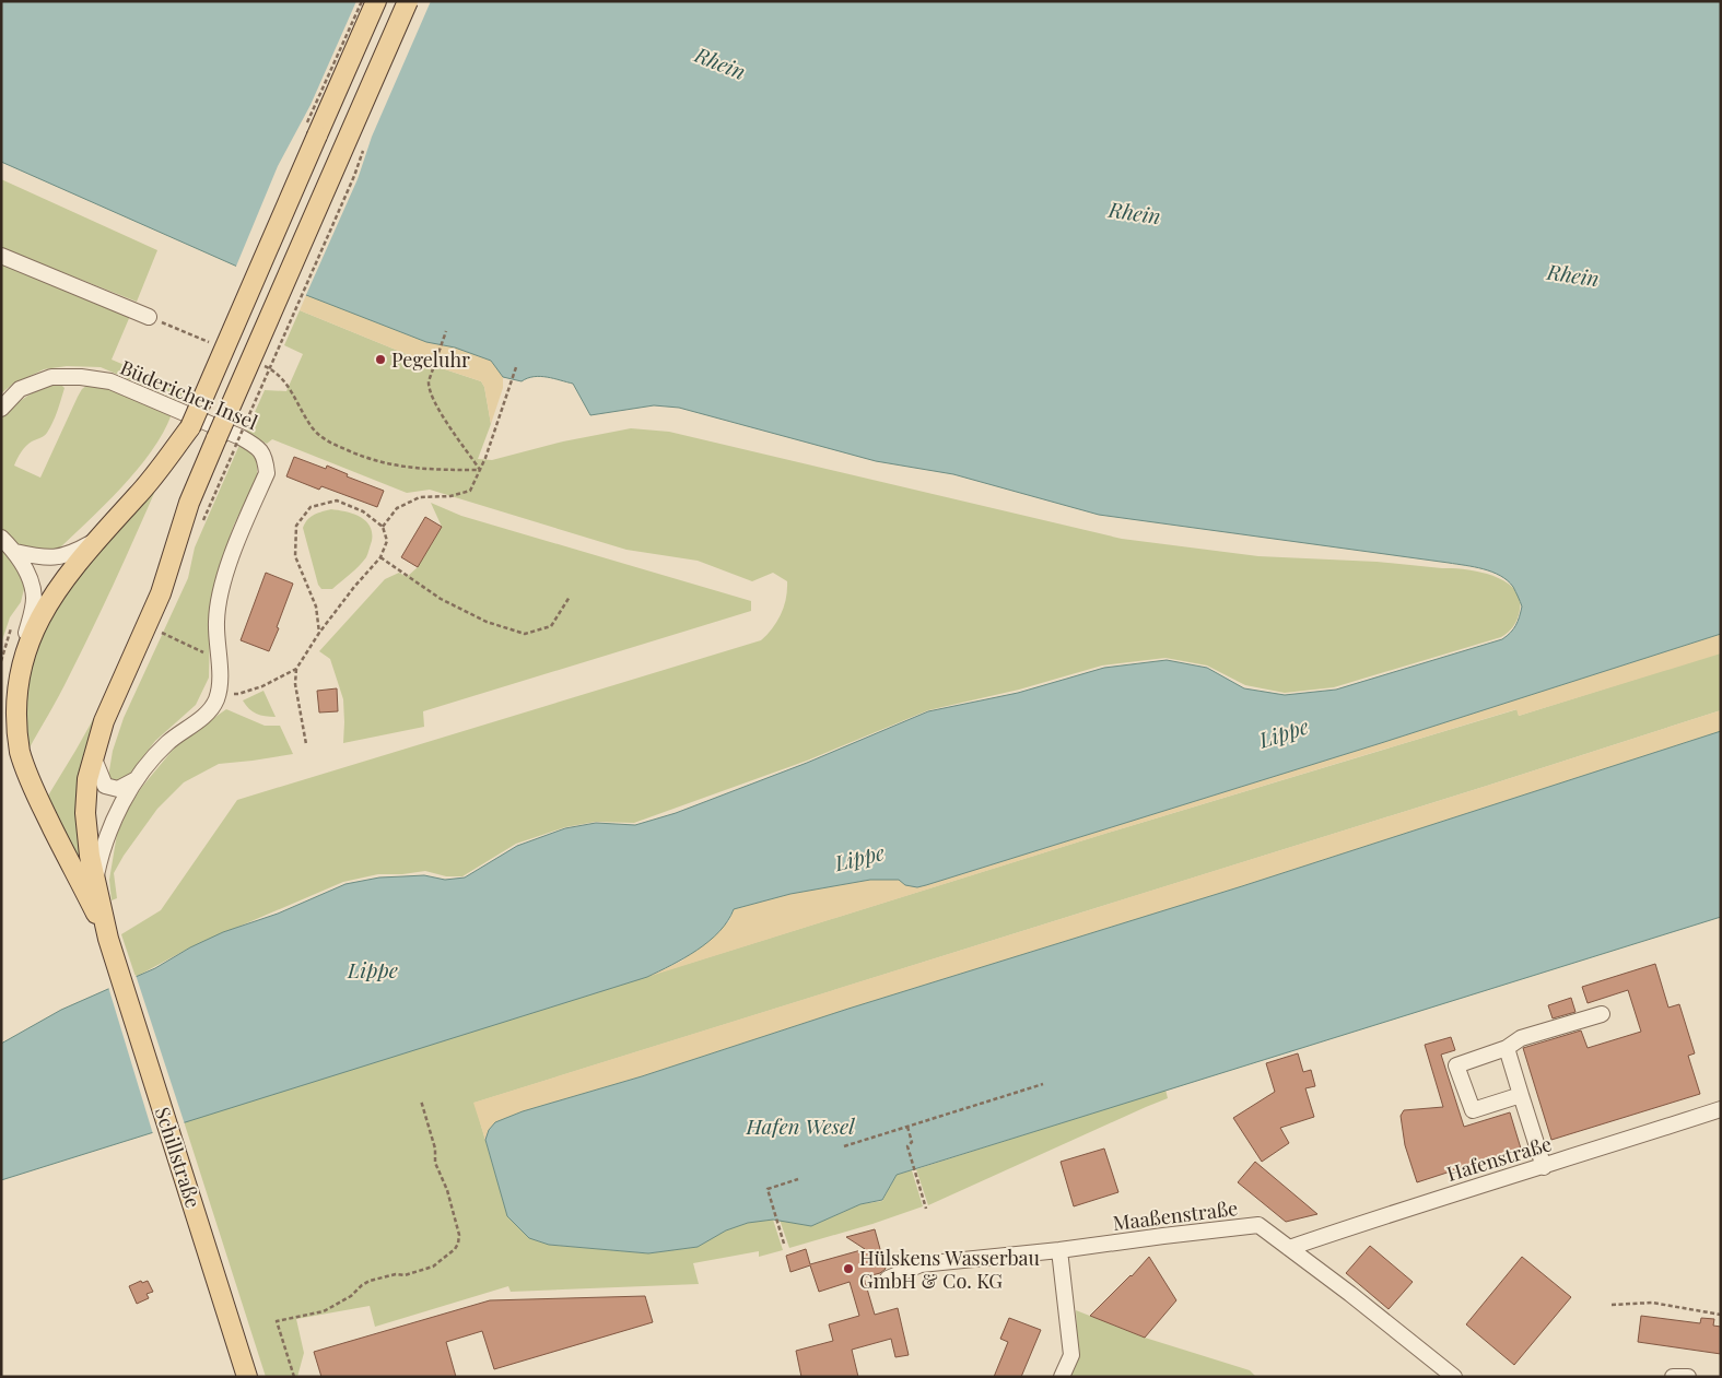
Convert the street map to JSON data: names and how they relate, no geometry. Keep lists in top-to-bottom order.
{
  "streets": {
    "main road": ["Schillstraße"],
    "street": ["Büdericher Insel", "Hafenstraße", "Maaßenstraße"]
  },
  "crossings": [
    ["Hafenstraße", "Maaßenstraße"]
  ],
  "water": ["Rhein", "Lippe", "Hafen Wesel"],
  "places": ["Pegeluhr", "Hülskens Wasserbau GmbH & Co. KG"]
}
